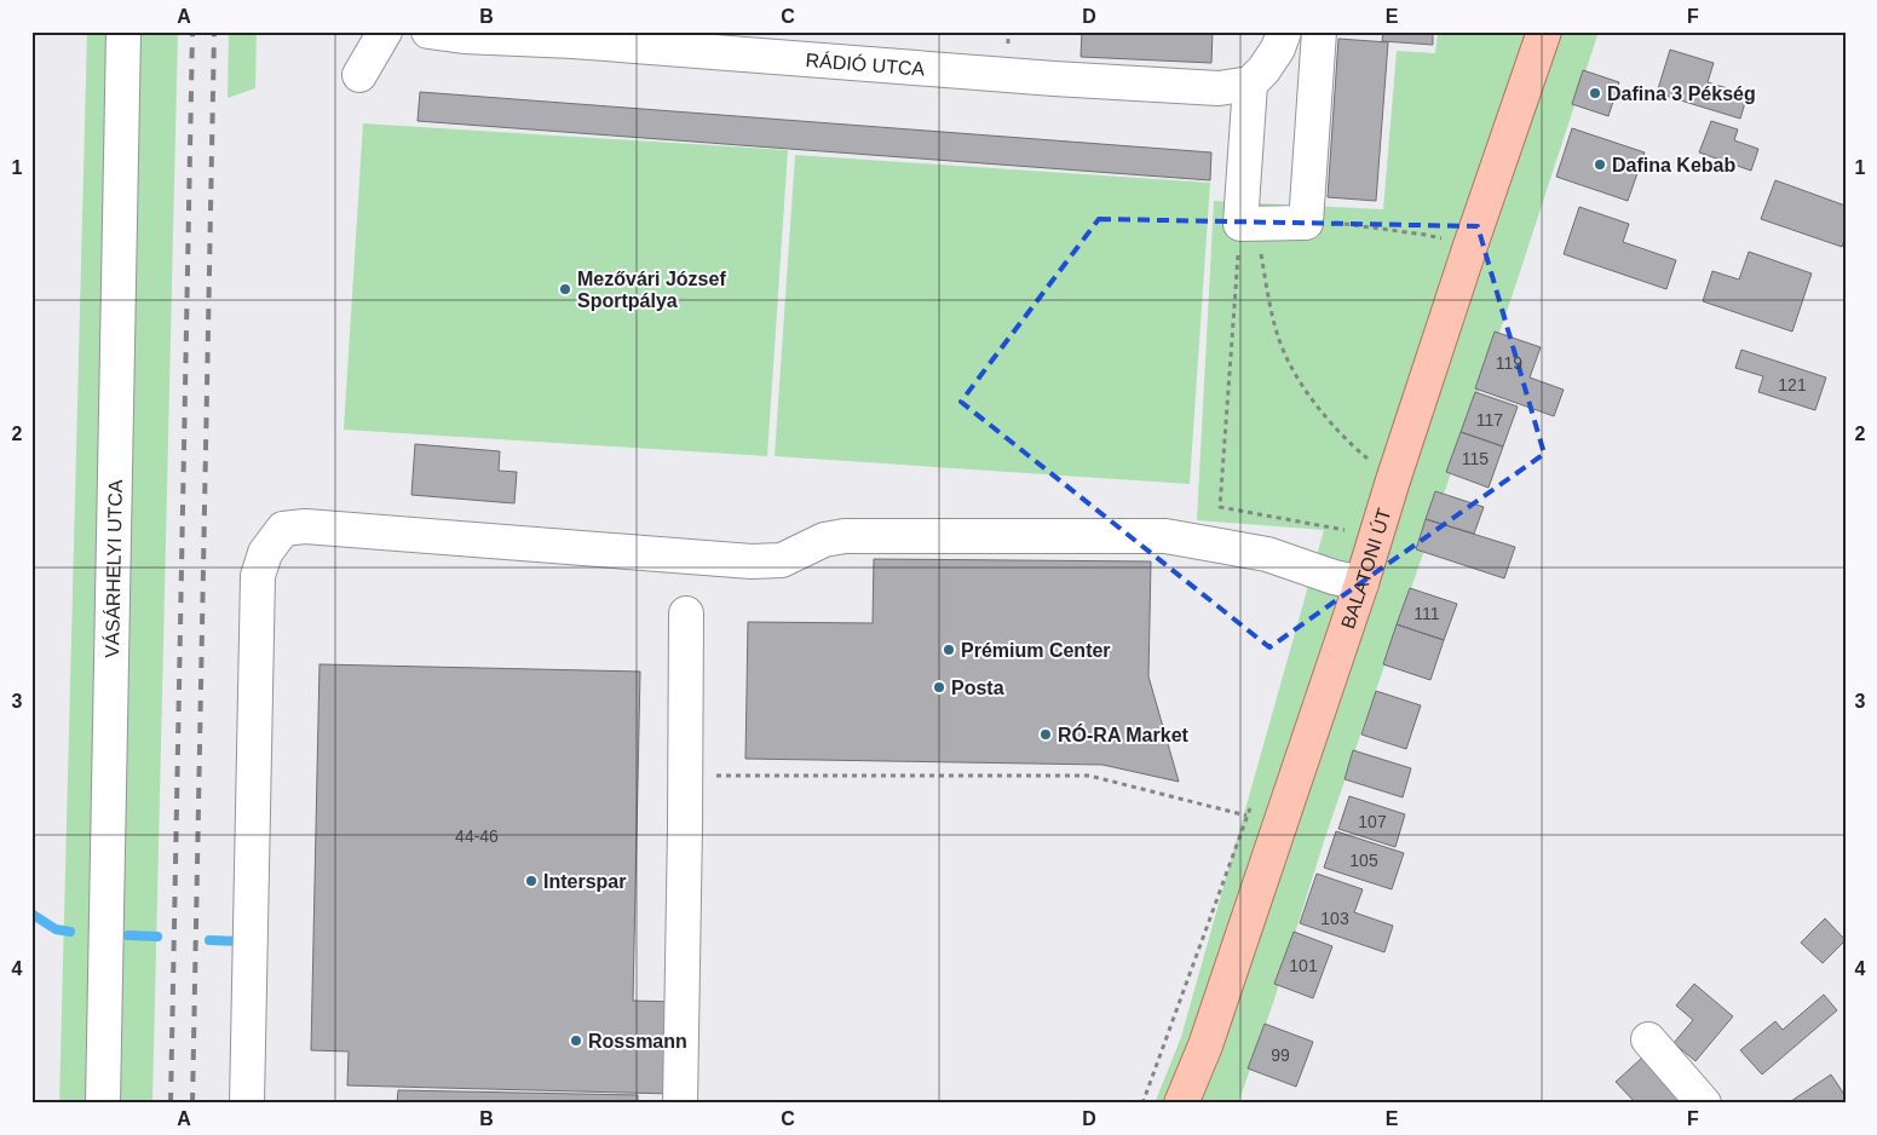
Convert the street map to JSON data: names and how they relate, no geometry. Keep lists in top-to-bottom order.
{
  "streets": {
    "main road": ["BALATONI ÚT"],
    "street": ["RÁDIÓ UTCA", "VÁSÁRHELYI UTCA"]
  },
  "places": [
    "Dafina 3 Pékség",
    "Dafina Kebab",
    "Mezővári József Sportpálya",
    "Prémium Center",
    "Posta",
    "RÓ-RA Market",
    "Interspar",
    "Rossmann"
  ],
  "house_numbers": [
    "119",
    "121",
    "117",
    "115",
    "111",
    "107",
    "44-46",
    "105",
    "103",
    "101",
    "99"
  ],
  "grid": {
    "columns": [
      "A",
      "B",
      "C",
      "D",
      "E",
      "F"
    ],
    "rows": [
      "1",
      "2",
      "3",
      "4"
    ]
  }
}
